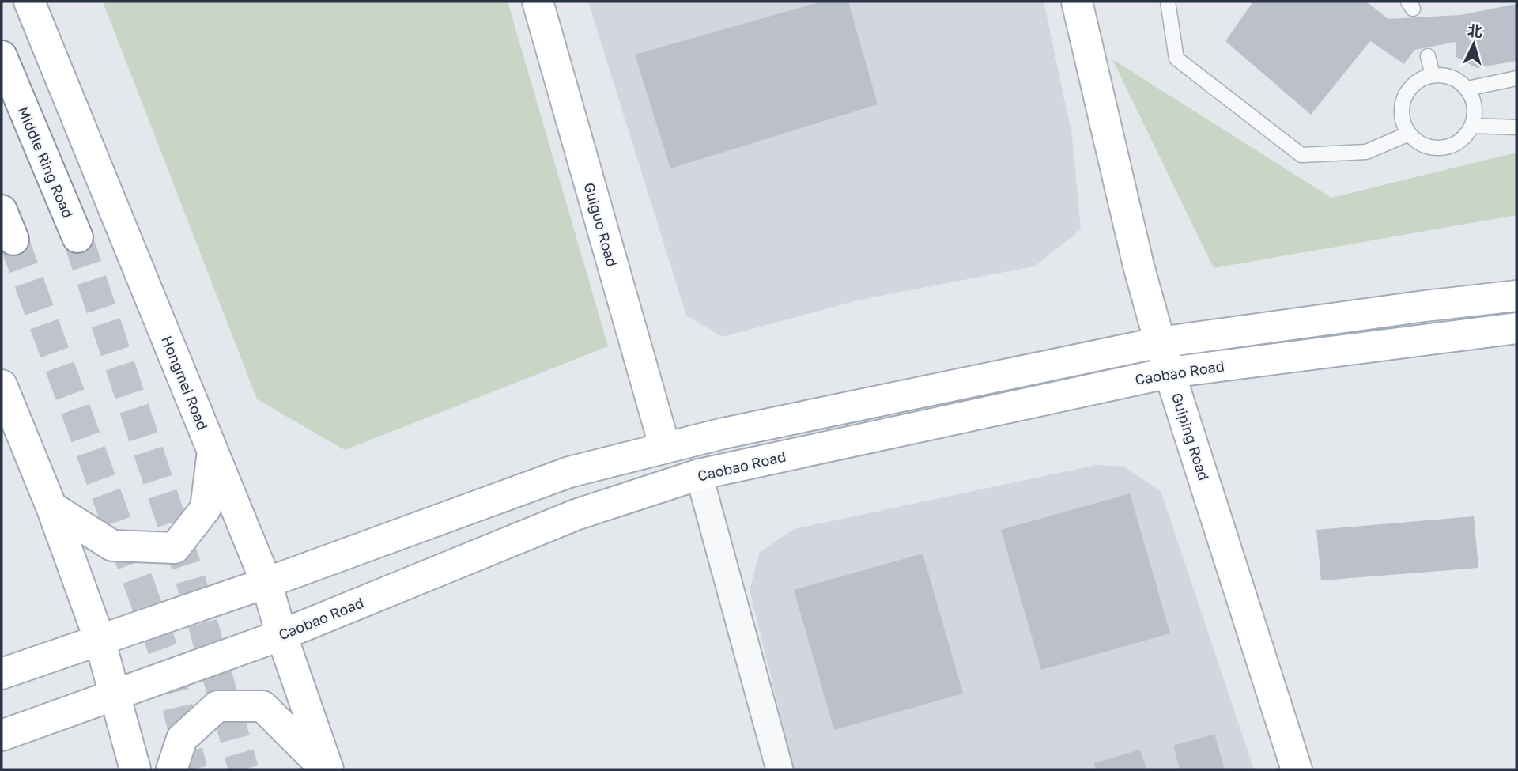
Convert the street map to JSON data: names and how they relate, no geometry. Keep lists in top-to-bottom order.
{
  "streets": {
    "main road": [
      "Middle Ring Road",
      "Guiguo Road",
      "Caobao Road",
      "Hongmei Road",
      "Guiping Road"
    ]
  },
  "crossings": [
    ["Caobao Road", "Hongmei Road"],
    ["Caobao Road", "Guiping Road"]
  ],
  "north": "top"
}
